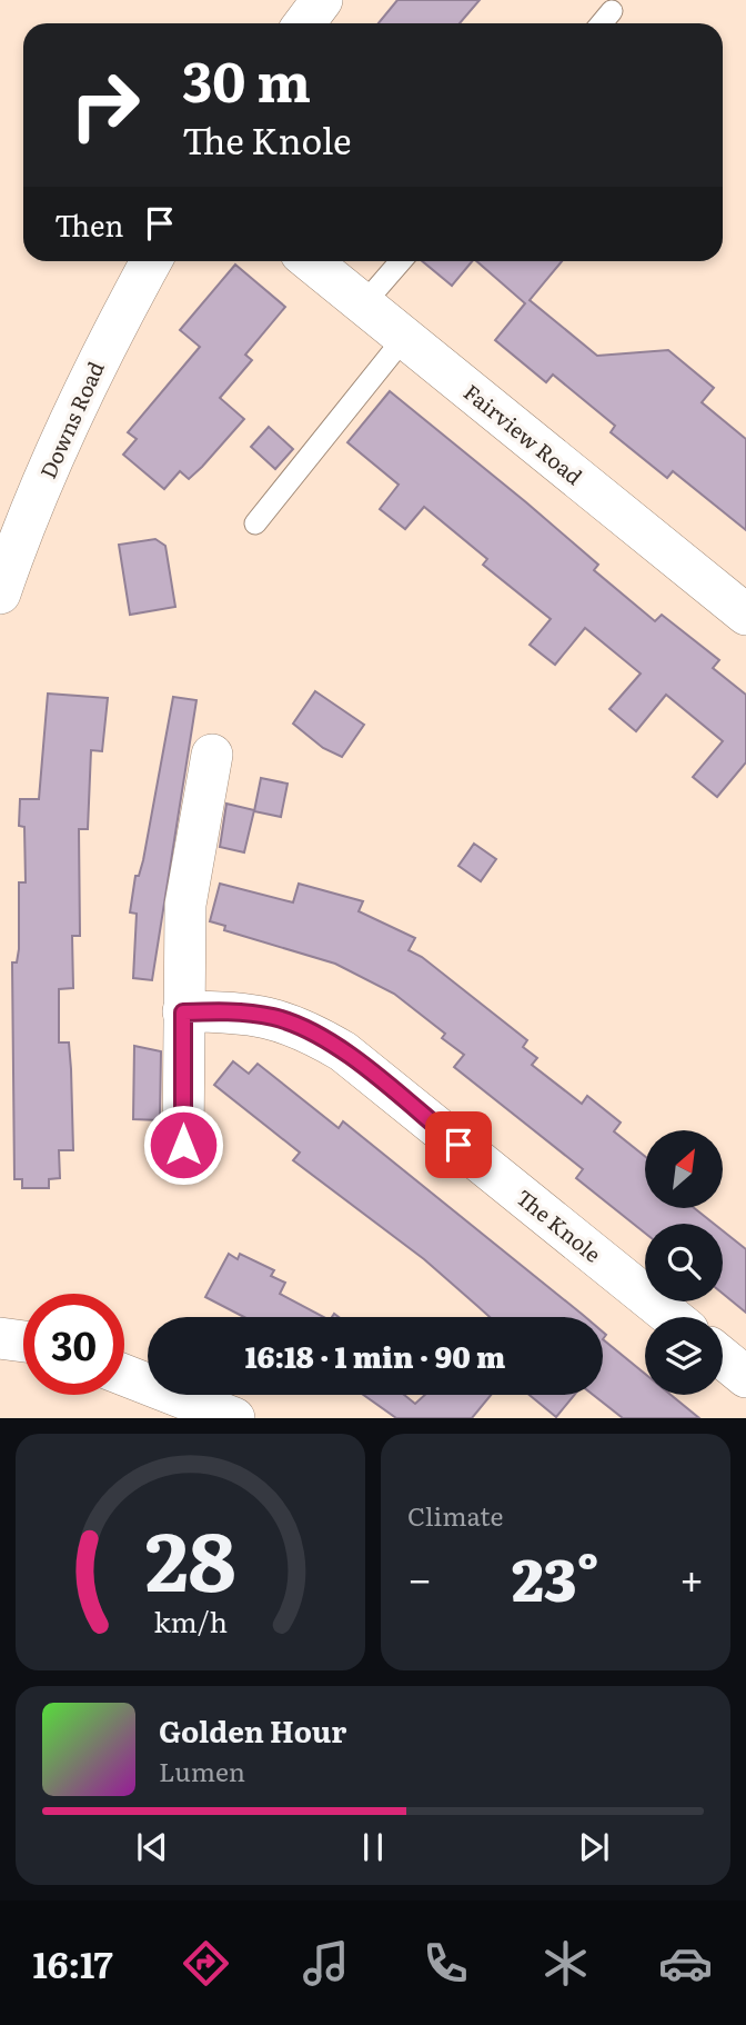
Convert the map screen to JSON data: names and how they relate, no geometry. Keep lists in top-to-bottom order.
{
  "streets": {
    "street": ["Downs Road", "Fairview Road", "The Knole"]
  },
  "north": "top right",
  "page": {
    "turn": ["30 m", "The Knole"],
    "then": "Then",
    "limit": "30",
    "trip": "16:18 · 1 min · 90 m",
    "tile": "Climate",
    "heat": ["−", "23°", "+"],
    "song": ["Golden Hour", "Lumen"],
    "tabs": "16:17",
    "gauge": ["28", "km/h"]
  }
}
